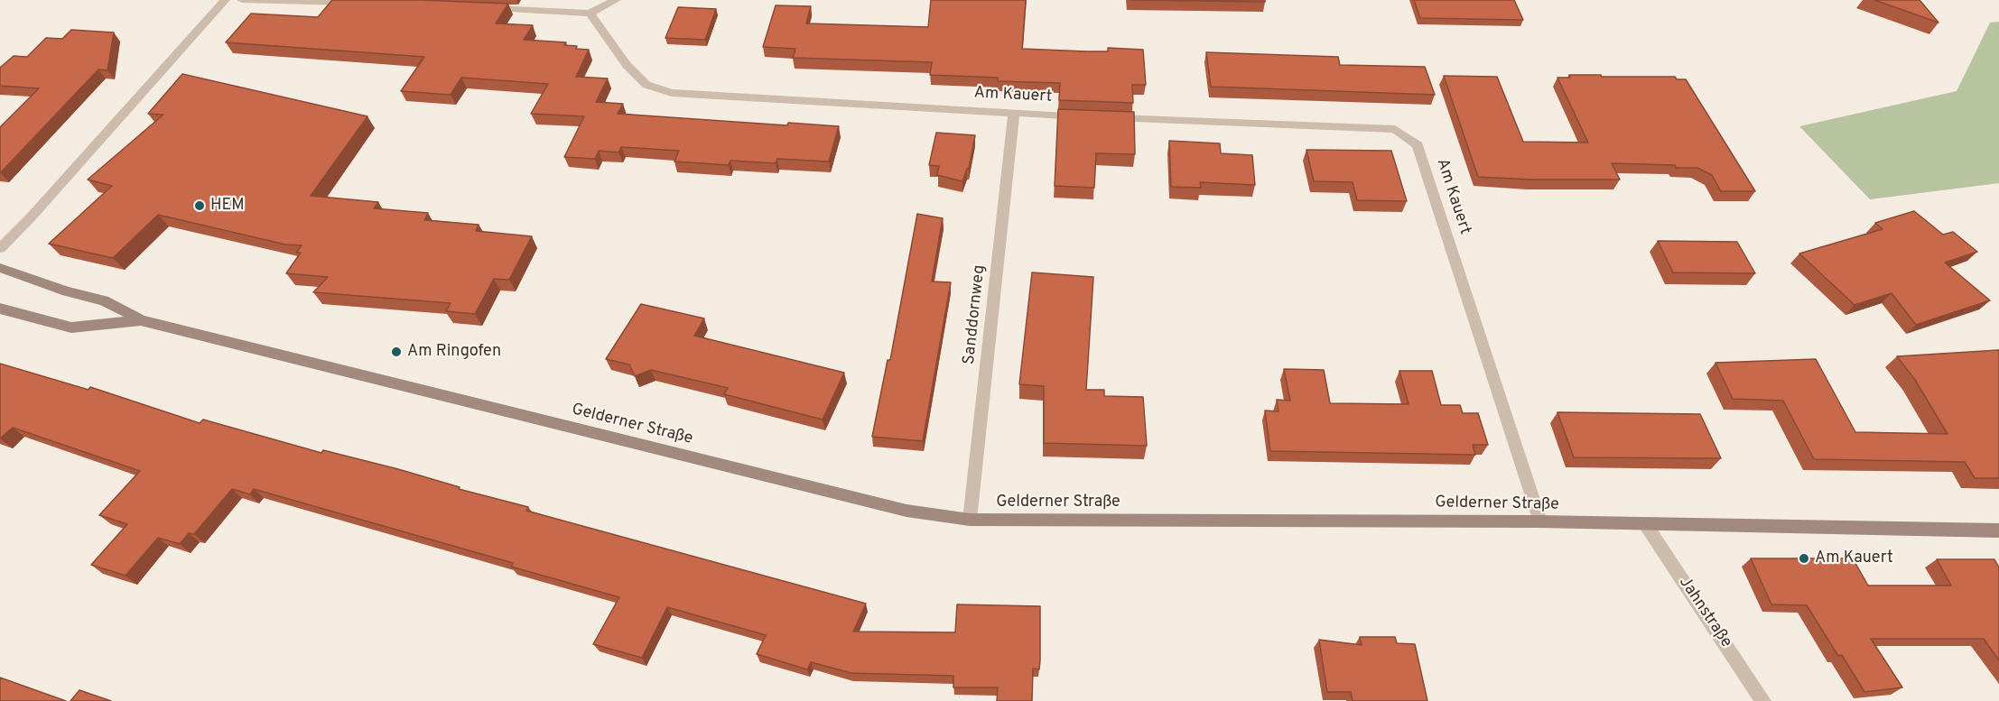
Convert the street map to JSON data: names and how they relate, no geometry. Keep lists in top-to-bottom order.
{
  "streets": {
    "main road": ["Gelderner Straße"],
    "street": ["Am Kauert", "Sanddornweg", "Jahnstraße"]
  },
  "crossings": [
    ["Am Kauert", "Sanddornweg"],
    ["Am Kauert", "Gelderner Straße"],
    ["Sanddornweg", "Gelderner Straße"],
    ["Gelderner Straße", "Jahnstraße"]
  ],
  "places": ["HEM", "Am Ringofen", "Am Kauert"]
}
